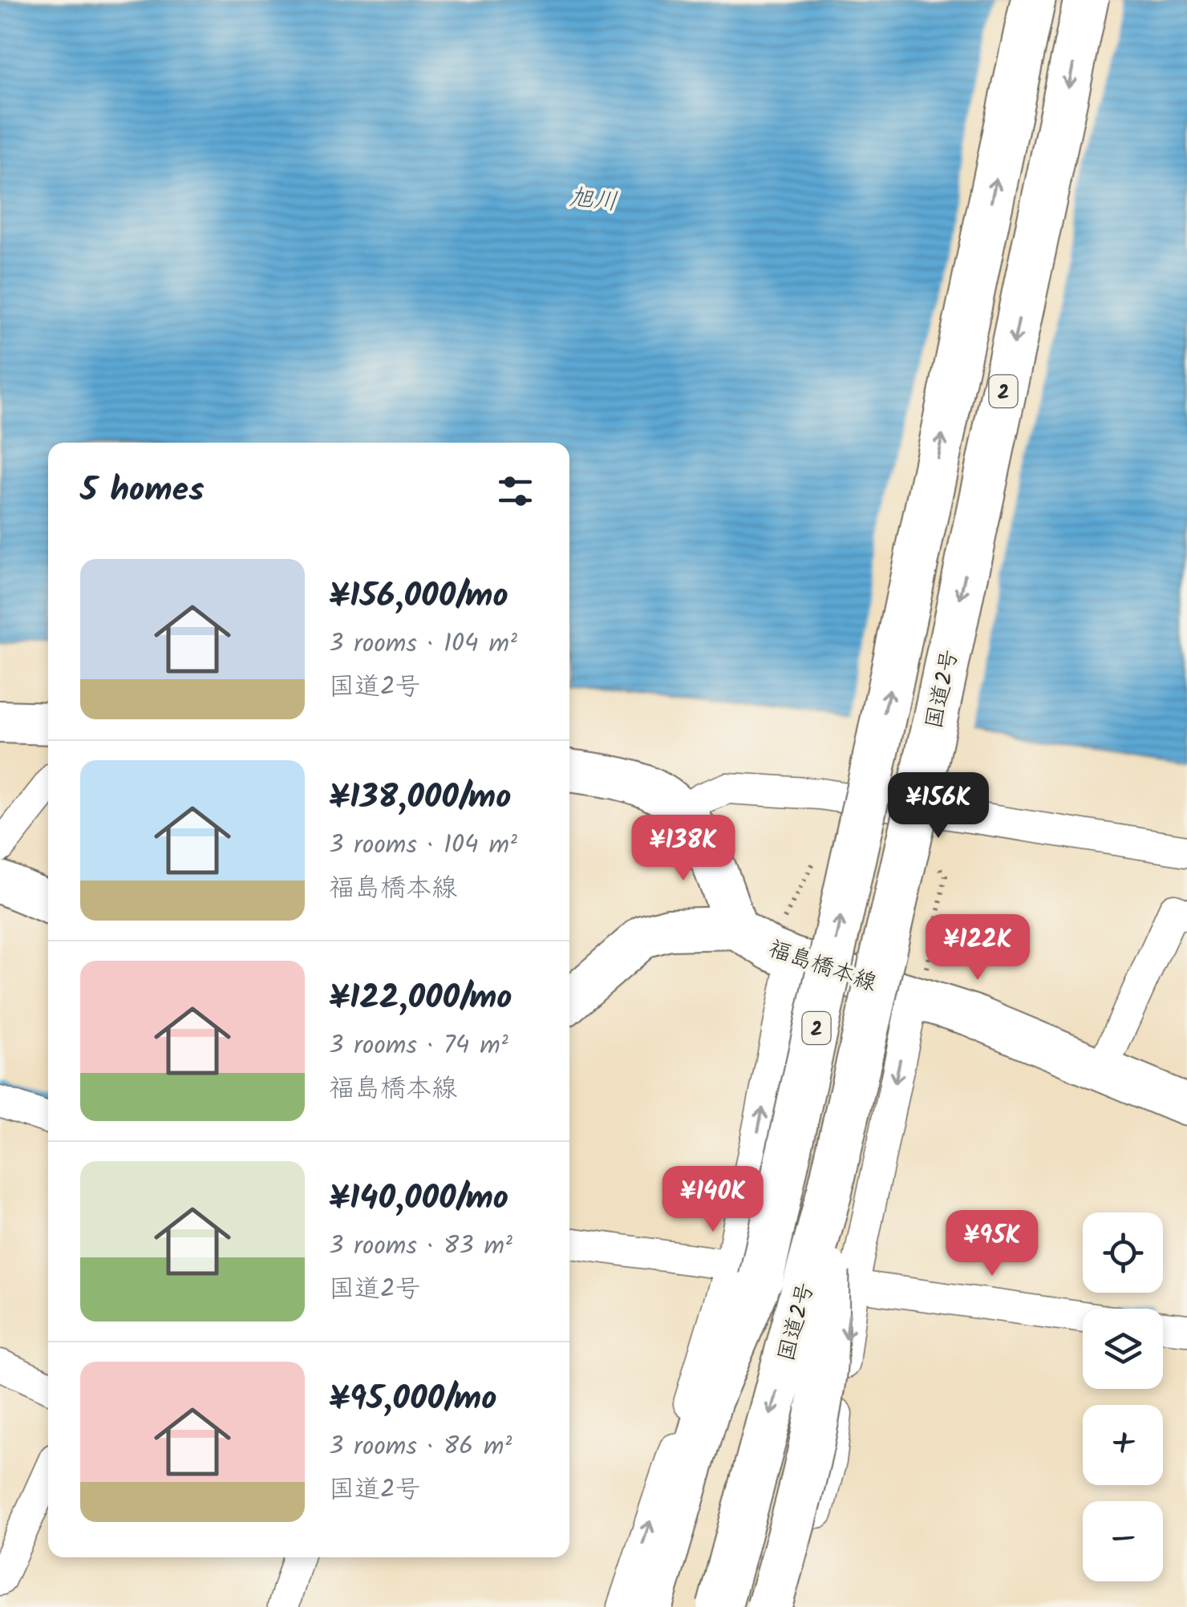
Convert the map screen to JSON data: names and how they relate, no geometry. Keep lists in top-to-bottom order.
{
  "streets": {
    "highway": ["2", "国道2号"],
    "main road": ["福島橋本線"]
  },
  "water": ["旭川"],
  "page": {
    "heading": "5 homes",
    "list": [
      {
        "name": "¥156,000/mo",
        "note": "3 rooms · 104 m² · 国道2号"
      },
      {
        "name": "¥138,000/mo",
        "note": "3 rooms · 104 m² · 福島橋本線"
      },
      {
        "name": "¥122,000/mo",
        "note": "3 rooms · 74 m² · 福島橋本線"
      },
      {
        "name": "¥140,000/mo",
        "note": "3 rooms · 83 m² · 国道2号"
      },
      {
        "name": "¥95,000/mo",
        "note": "3 rooms · 86 m² · 国道2号"
      }
    ],
    "price": [
      "¥156K",
      "¥138K",
      "¥122K",
      "¥140K",
      "¥95K"
    ],
    "map_buttons": ["+", "−"]
  }
}
